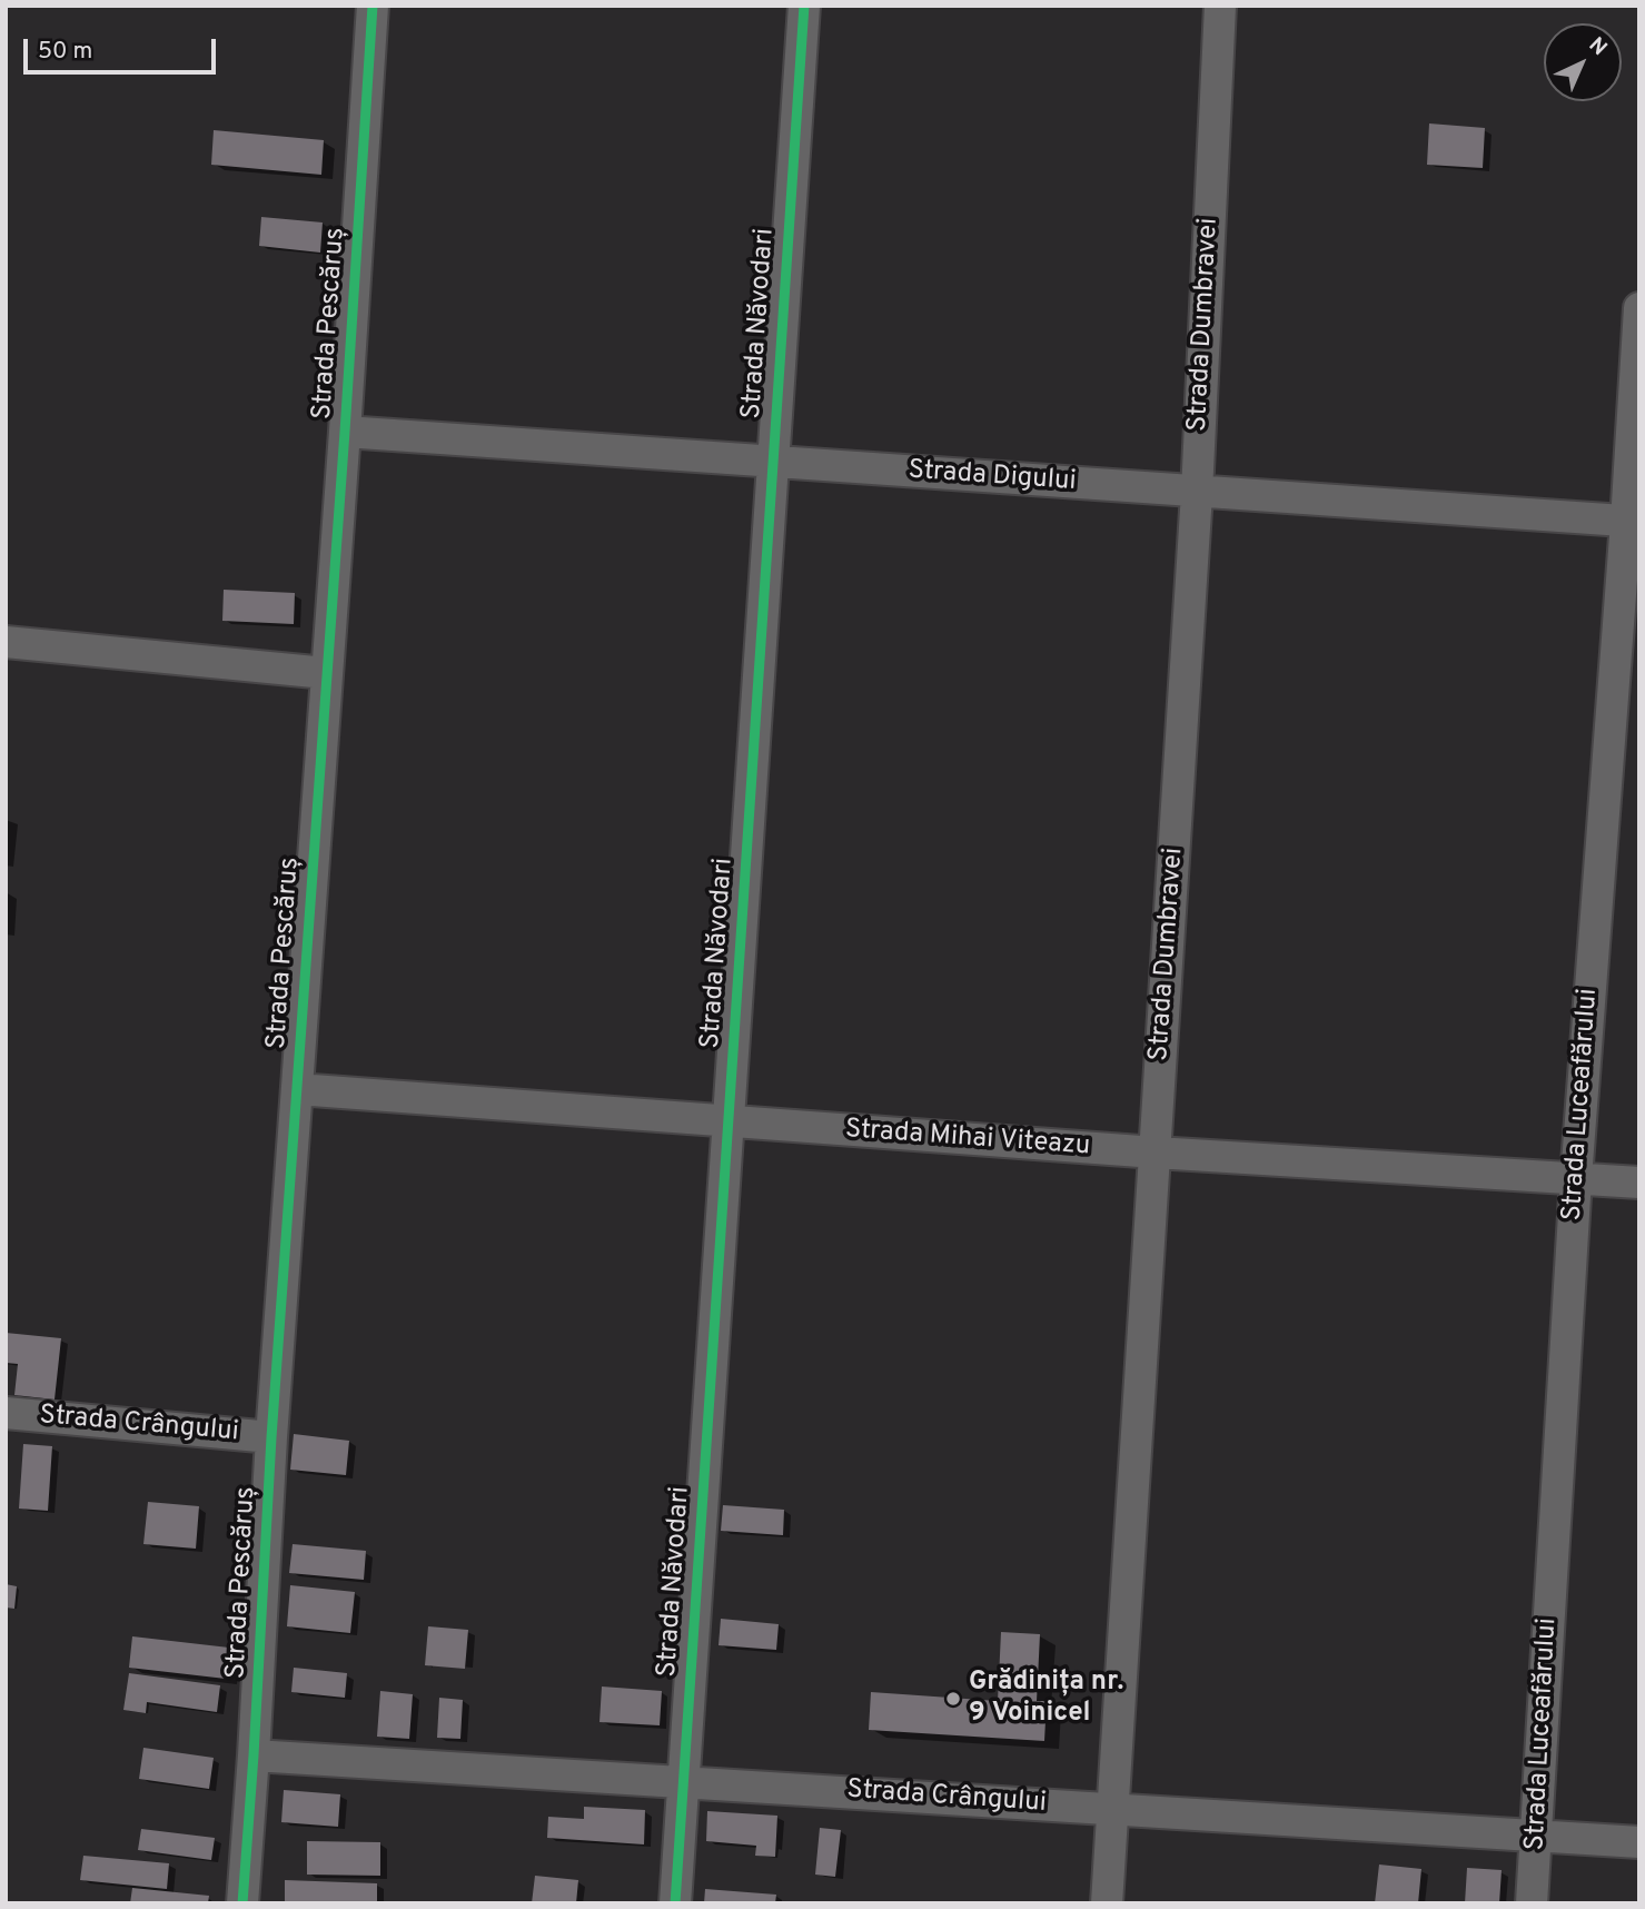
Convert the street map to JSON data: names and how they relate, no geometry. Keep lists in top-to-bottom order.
{
  "streets": {
    "street": [
      "Strada Pescăruș",
      "Strada Năvodari",
      "Strada Dumbravei",
      "Strada Digului",
      "Strada Luceafărului",
      "Strada Mihai Viteazu",
      "Strada Crângului"
    ]
  },
  "crossings": [
    ["Strada Pescăruș", "Strada Digului"],
    ["Strada Pescăruș", "Strada Mihai Viteazu"],
    ["Strada Pescăruș", "Strada Crângului"],
    ["Strada Năvodari", "Strada Digului"],
    ["Strada Năvodari", "Strada Mihai Viteazu"],
    ["Strada Năvodari", "Strada Crângului"],
    ["Strada Dumbravei", "Strada Digului"],
    ["Strada Dumbravei", "Strada Mihai Viteazu"],
    ["Strada Dumbravei", "Strada Crângului"],
    ["Strada Digului", "Strada Luceafărului"],
    ["Strada Luceafărului", "Strada Mihai Viteazu"],
    ["Strada Luceafărului", "Strada Crângului"]
  ],
  "places": ["Grădinița nr. 9 Voinicel"],
  "scale_bar": "50 m",
  "north": "top right"
}
